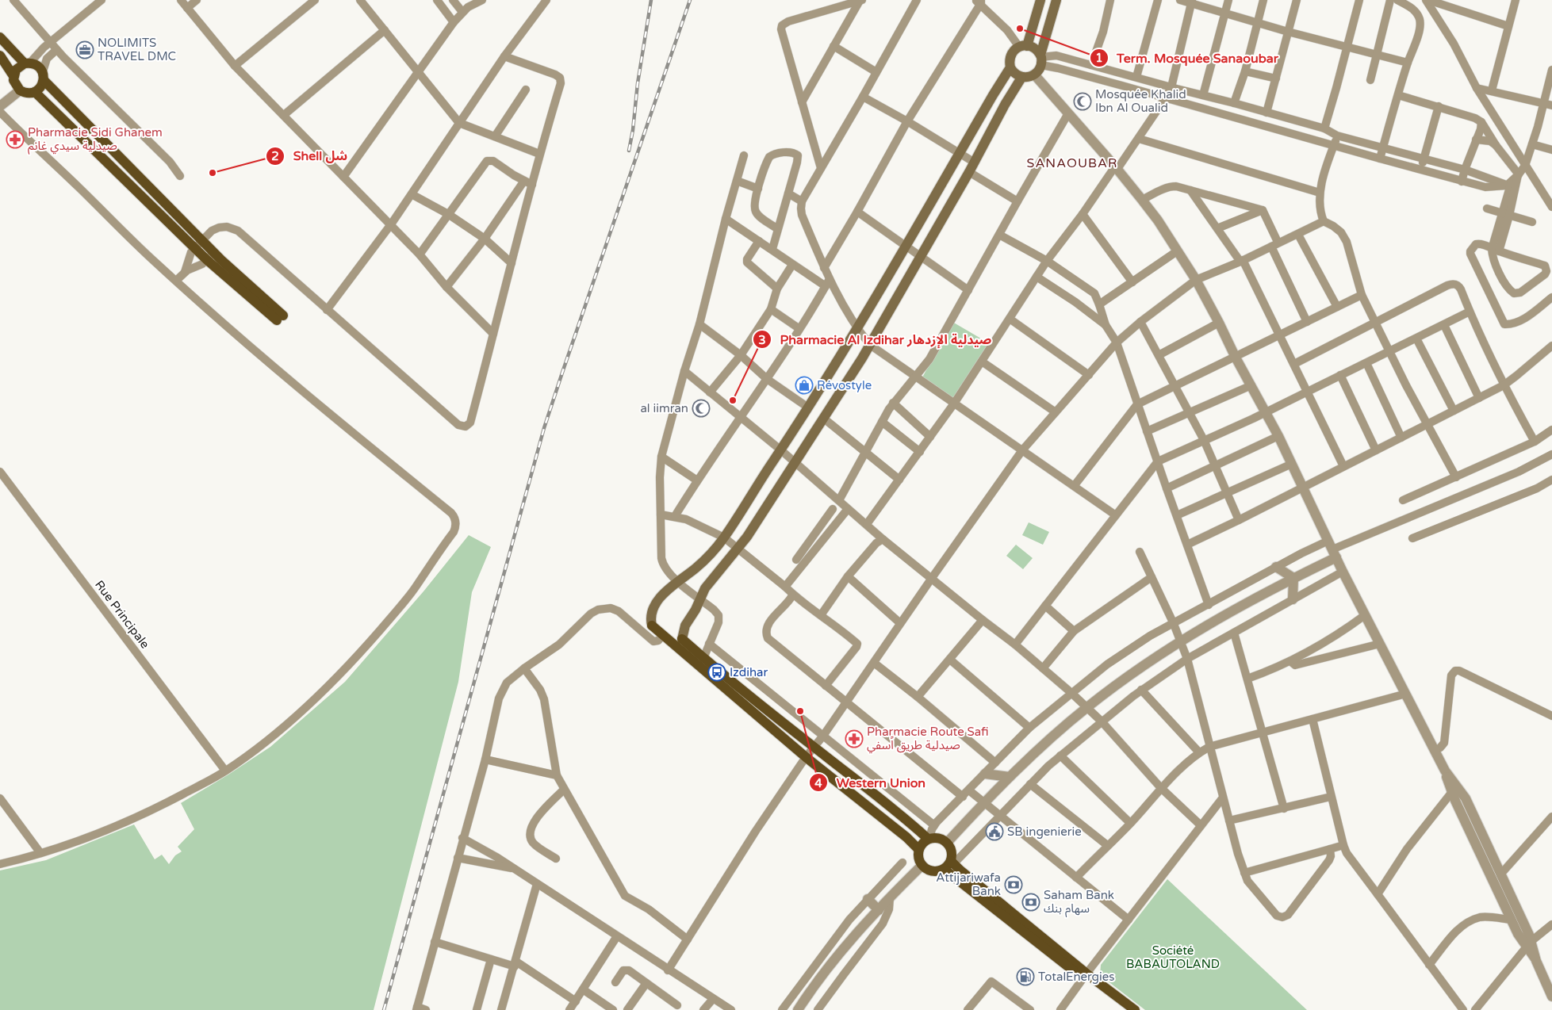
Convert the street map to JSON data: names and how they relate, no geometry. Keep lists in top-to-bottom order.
{
  "streets": {
    "street": ["Rue Principale"]
  },
  "districts": ["SANAOUBAR"],
  "parks": ["Société BABAUTOLAND"],
  "places": {
    "other": [
      "Term. Mosquée Sanaoubar",
      "Shell شل",
      "Pharmacie Al Izdihar صيدلية الإزدهار",
      "Western Union"
    ],
    "office": ["NOLIMITS TRAVEL DMC"],
    "mosque": ["Mosquée Khalid Ibn Al Oualid", "al iimran"],
    "pharmacy": ["Pharmacie Sidi Ghanem صيدلية سيدي غانم", "Pharmacie Route Safi صيدلية طريق اًسفي"],
    "shop": ["Révostyle"],
    "bus stop": ["Izdihar"],
    "public building": ["SB ingenierie"],
    "bank": ["Attijariwafa Bank", "Saham Bank سهام بنك"],
    "fuel station": ["TotalEnergies"]
  }
}
